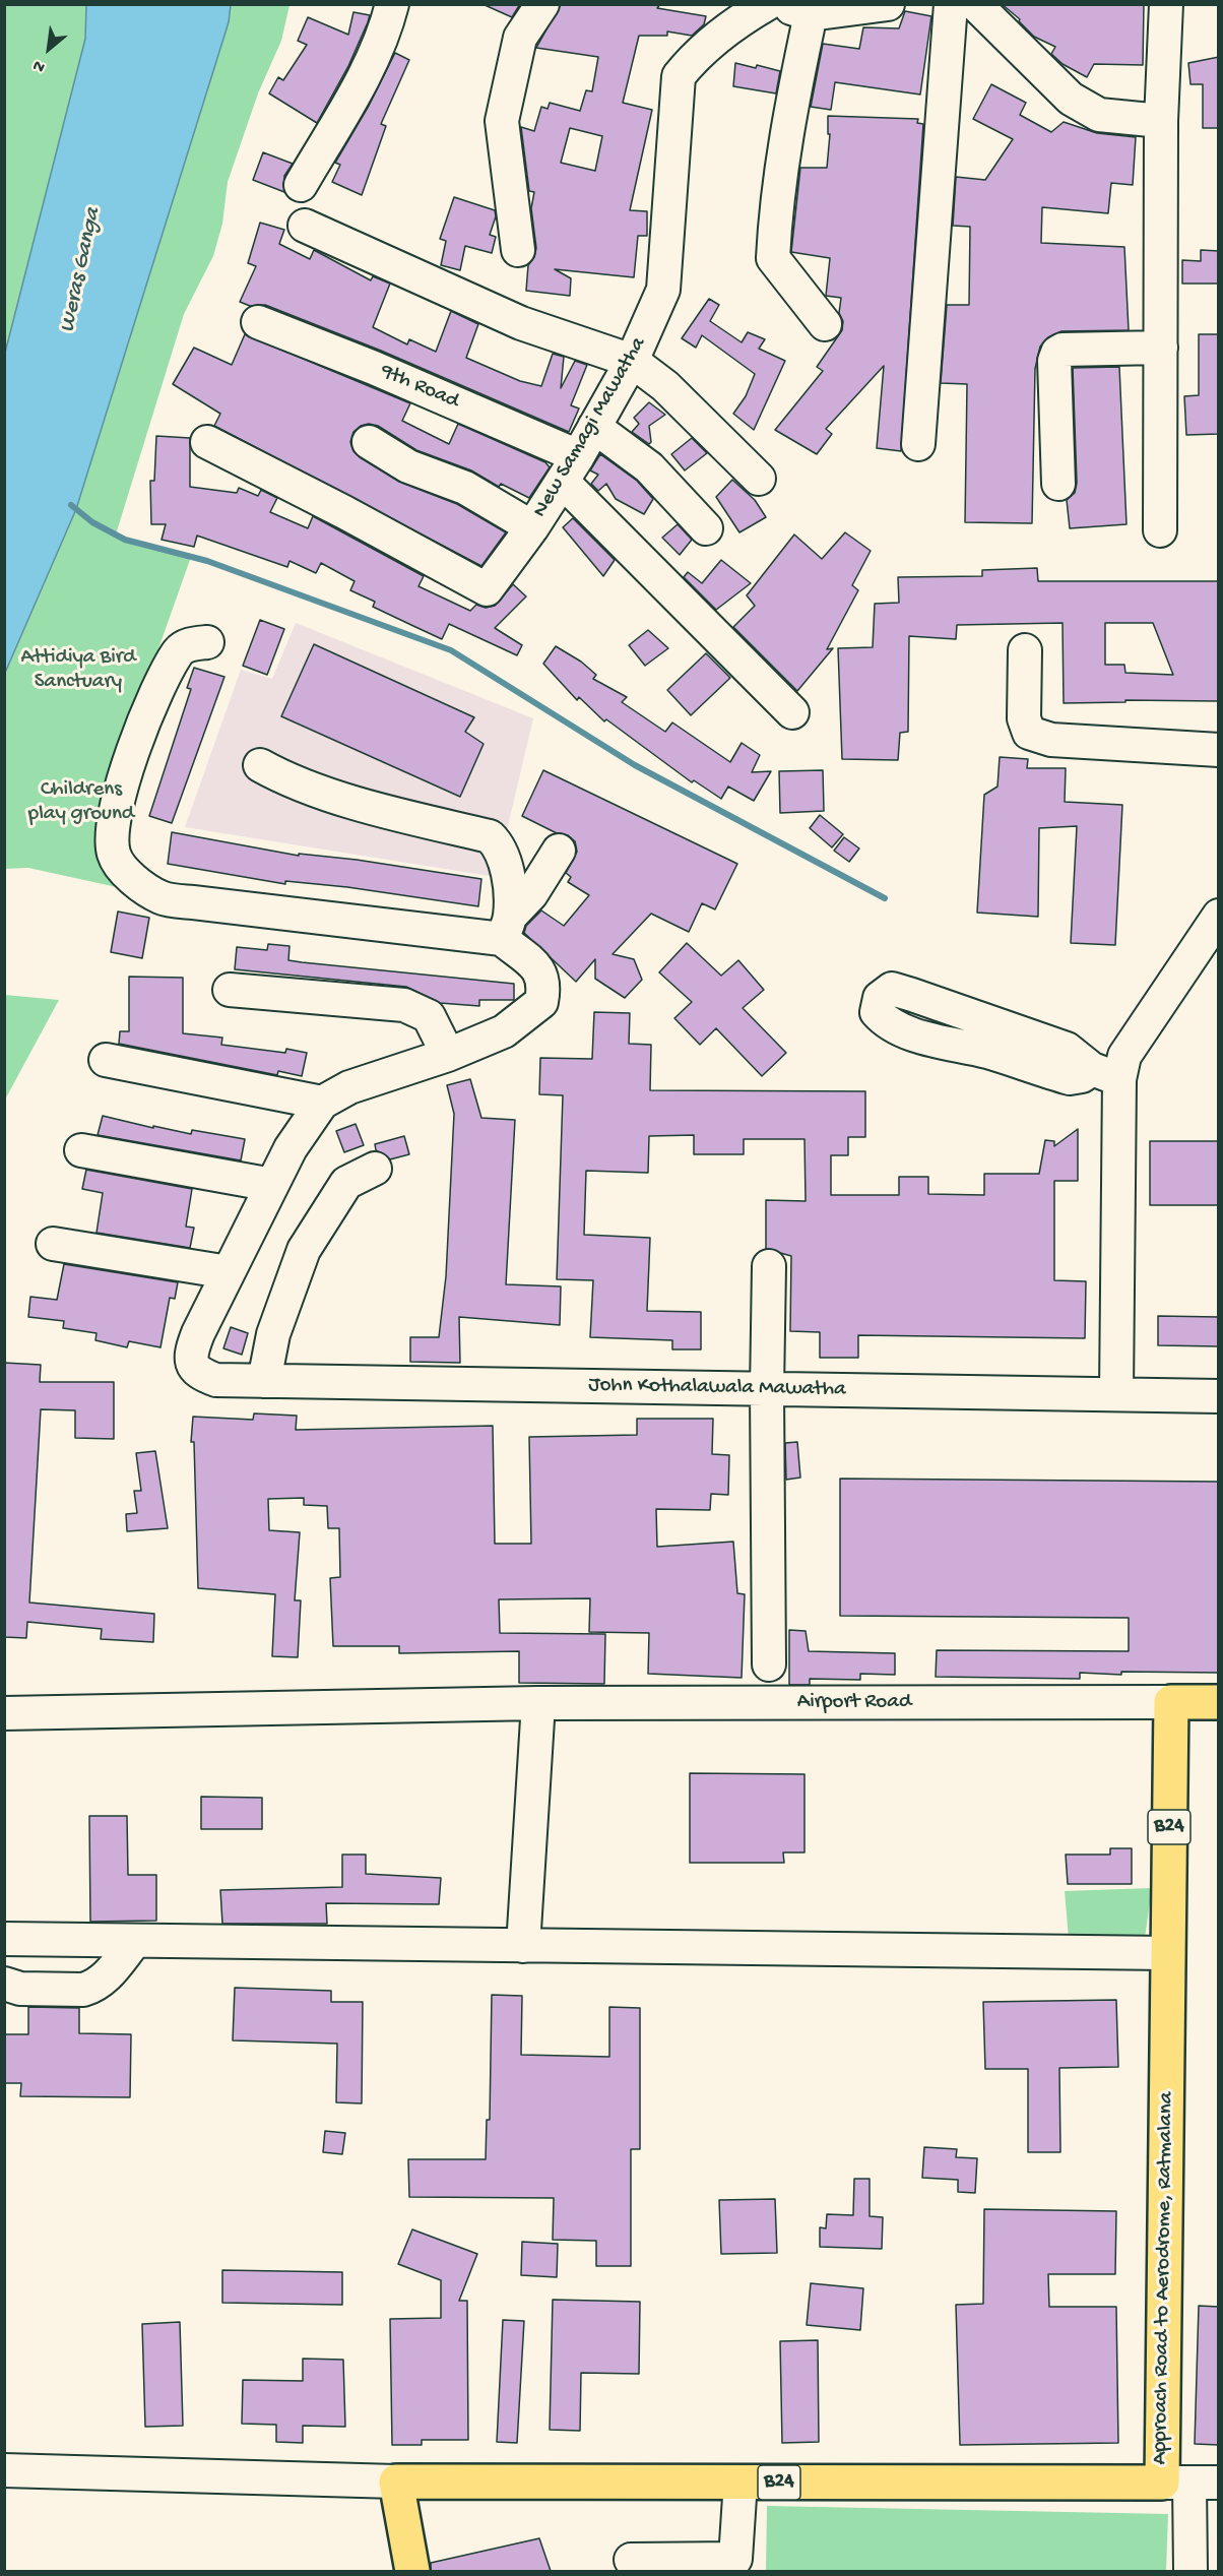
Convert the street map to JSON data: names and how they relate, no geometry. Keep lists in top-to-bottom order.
{
  "streets": {
    "main road": ["B24", "Approach Road to Aerodrome, Ratmalana"],
    "street": [
      "9th Road",
      "New Samagi Mawatha",
      "John Kothalawala Mawatha",
      "Airport Road"
    ]
  },
  "crossings": [
    ["9th Road", "New Samagi Mawatha"],
    ["Airport Road", "Approach Road to Aerodrome, Ratmalana"]
  ],
  "water": ["Weras Ganga"],
  "parks": ["Attidiya Bird Sanctuary", "Childrens play ground"],
  "north": "bottom left"
}
